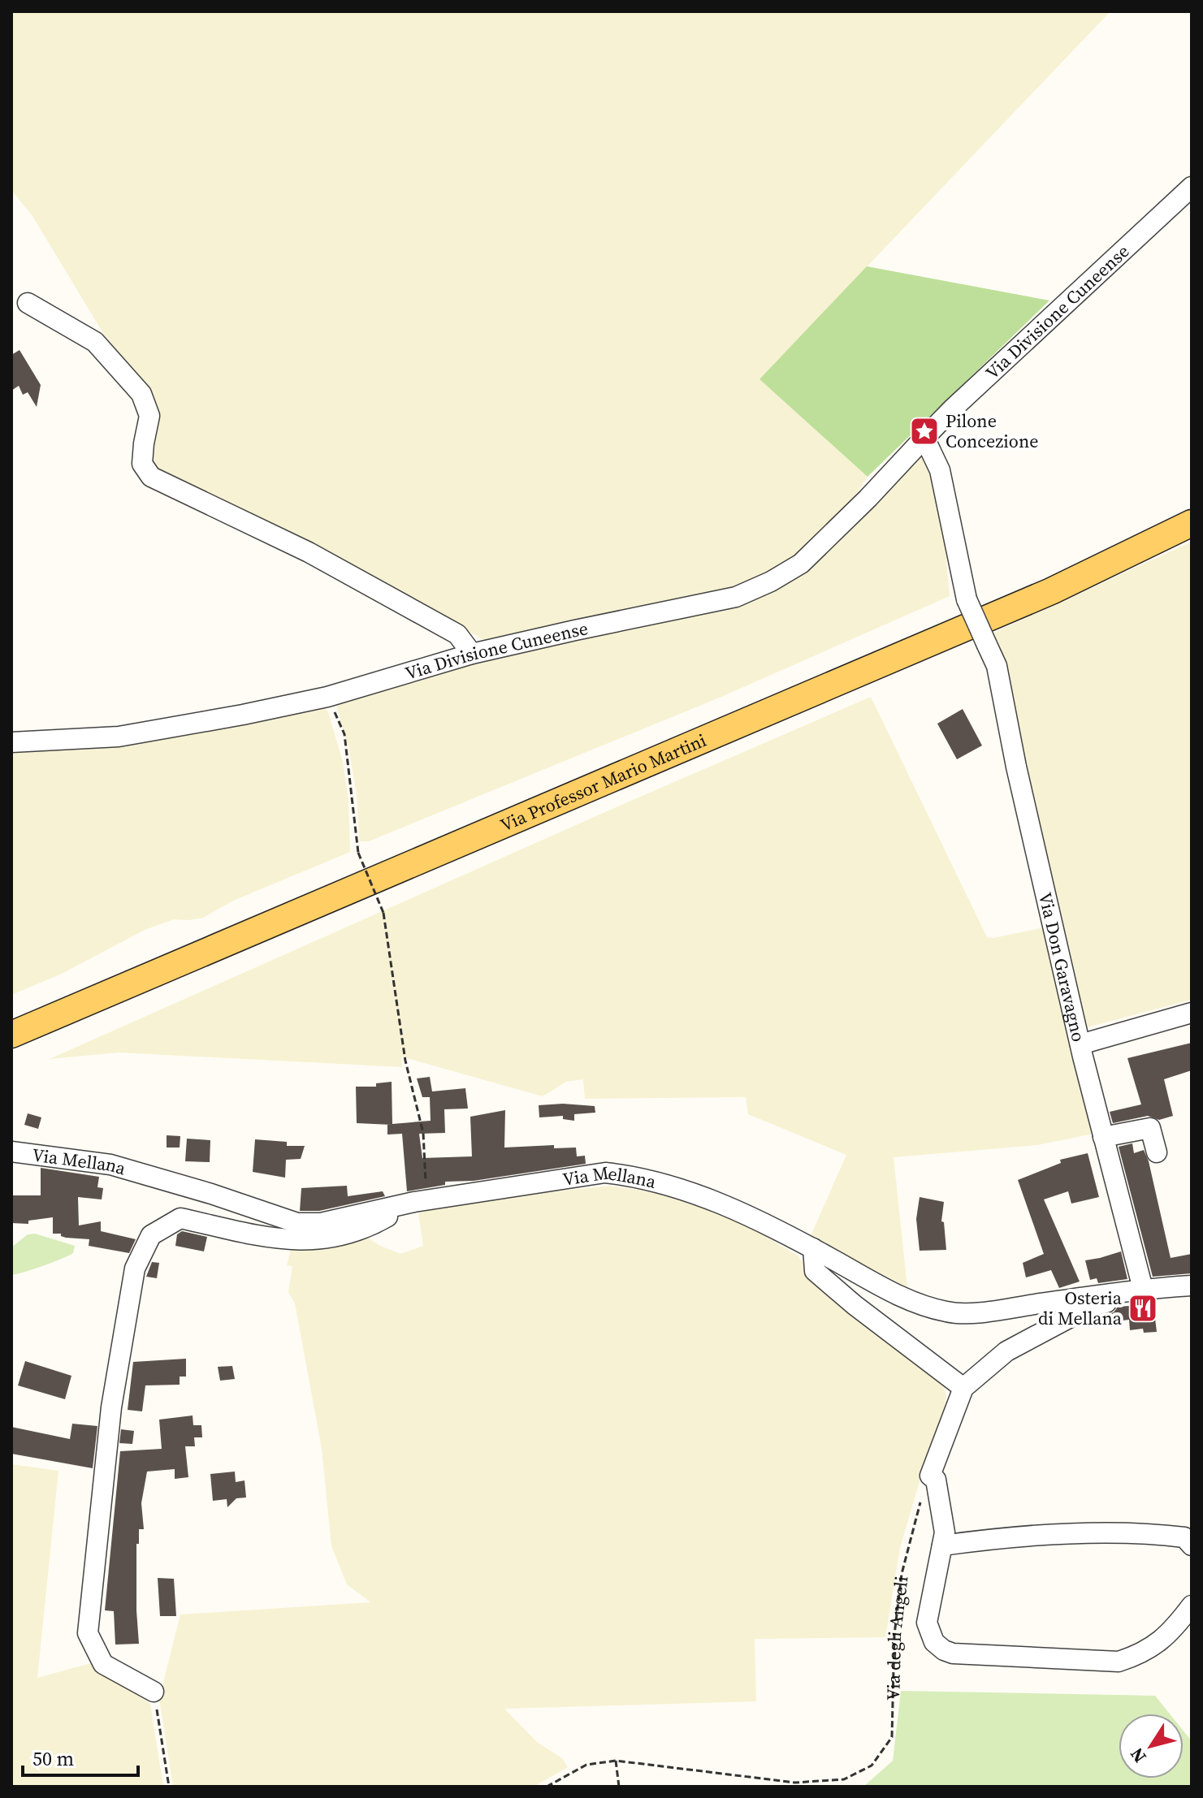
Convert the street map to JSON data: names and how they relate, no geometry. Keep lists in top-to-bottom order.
{
  "streets": {
    "main road": ["Via Professor Mario Martini"],
    "street": ["Via Divisione Cuneense", "Via Don Garavagno", "Via Mellana"],
    "path": ["Via degli Angeli"]
  },
  "crossings": [
    ["Via Divisione Cuneense", "Via Don Garavagno"],
    ["Via Don Garavagno", "Via Mellana"]
  ],
  "places": {
    "place": ["Pilone Concezione"],
    "restaurant": ["Osteria di Mellana"]
  },
  "scale_bar": "50 m",
  "north": "bottom left"
}
